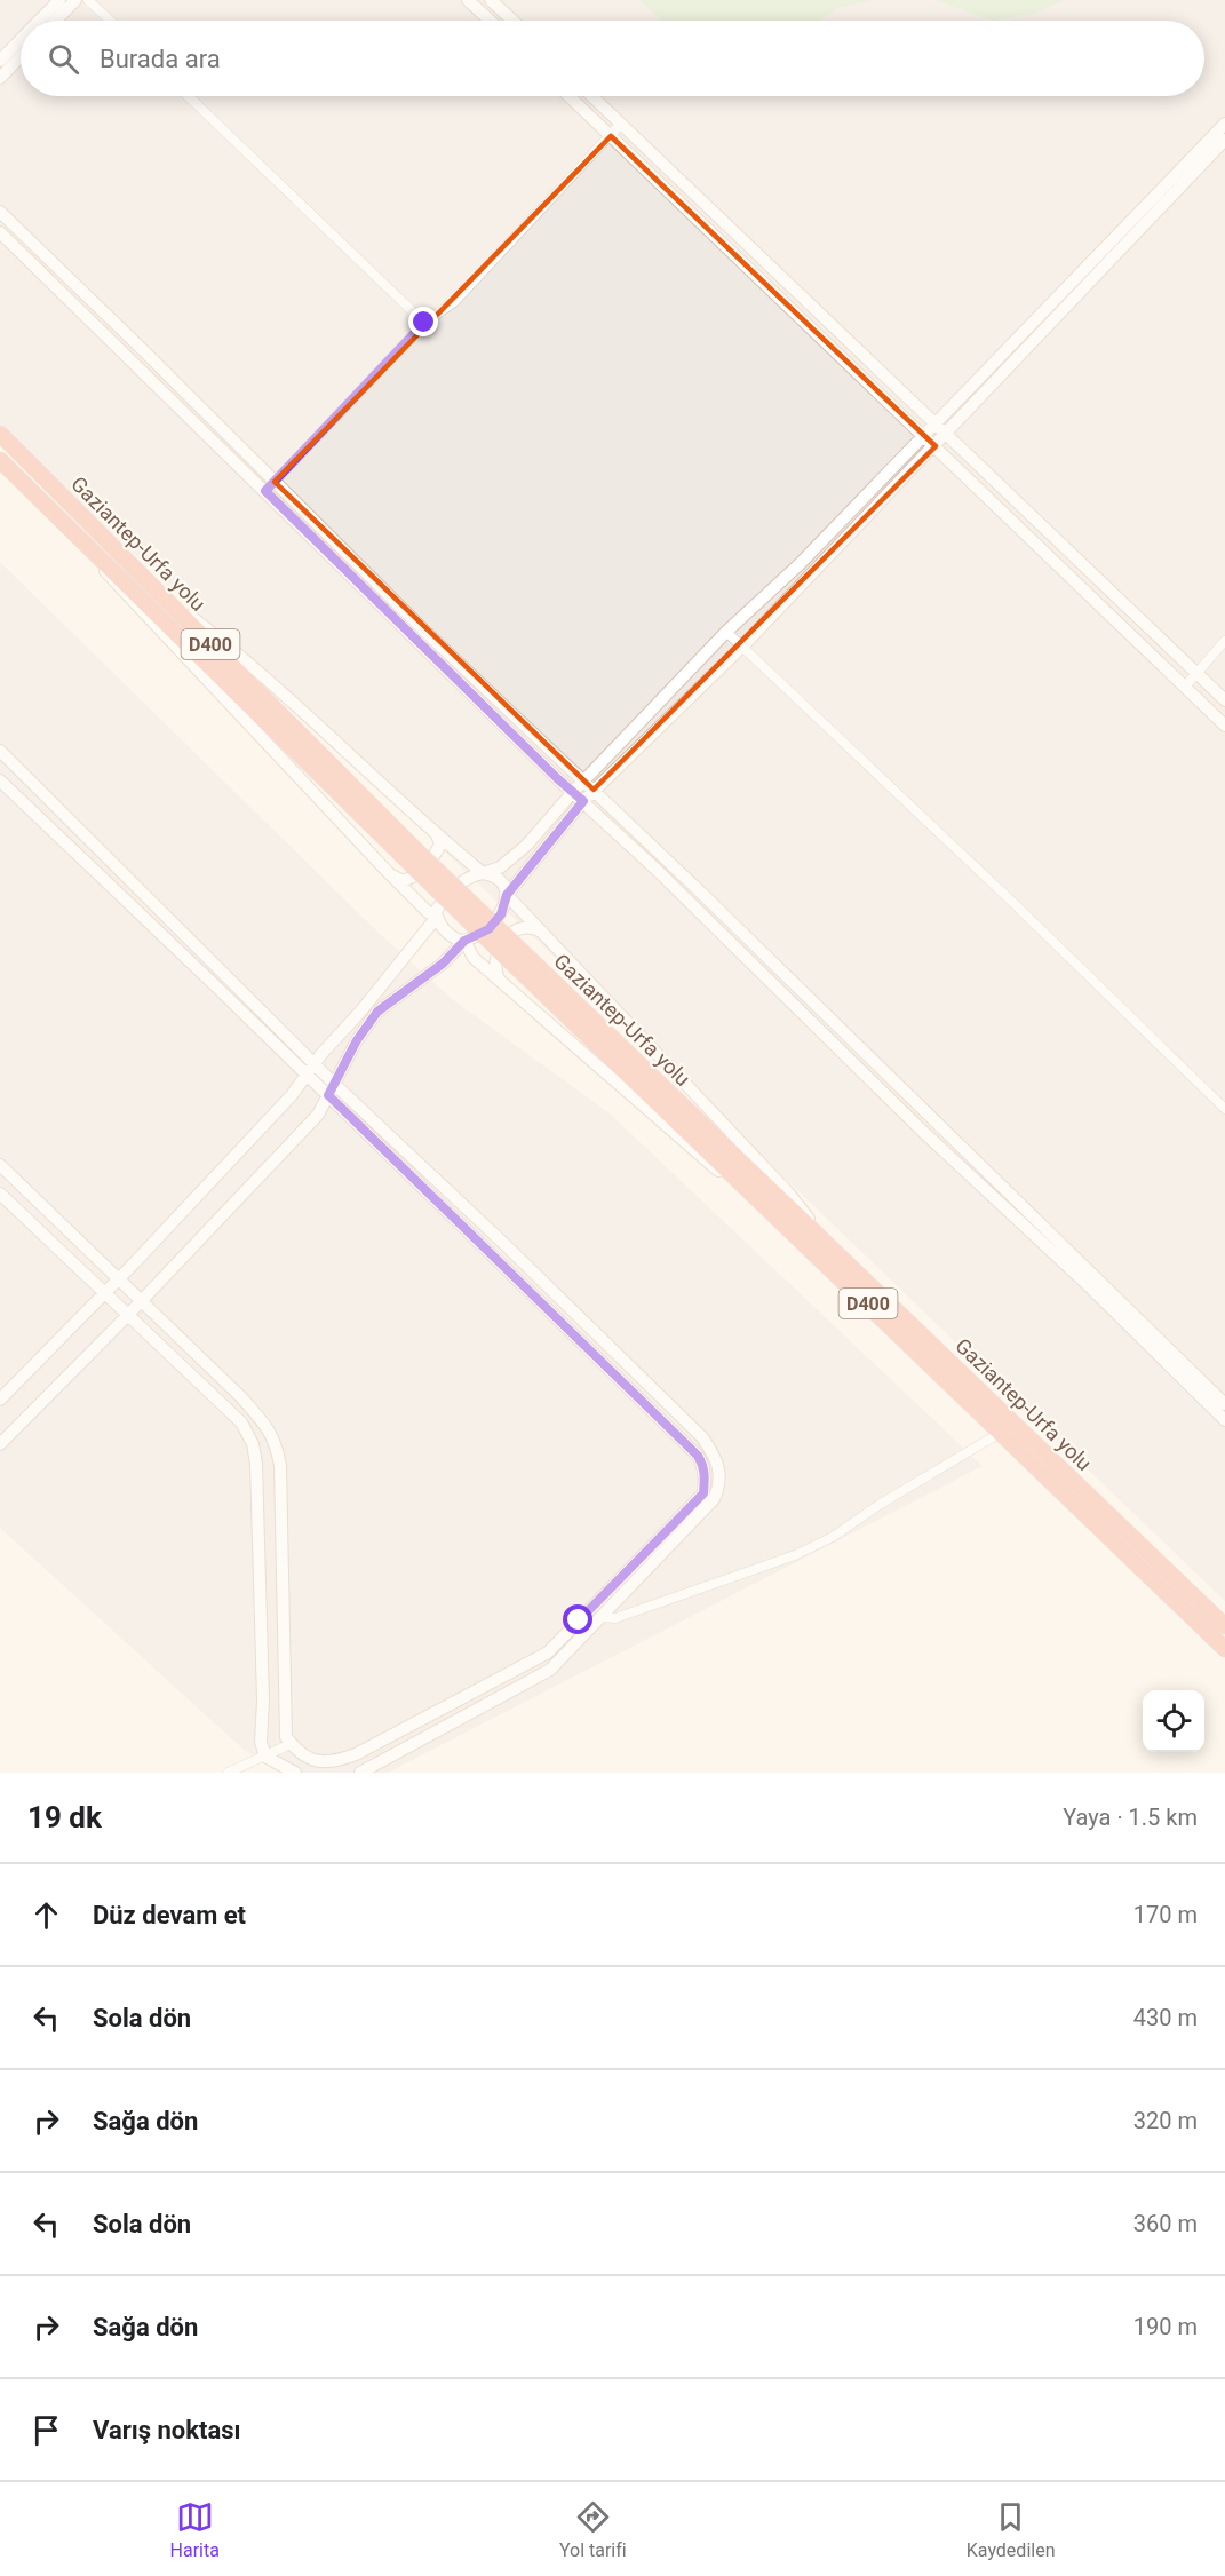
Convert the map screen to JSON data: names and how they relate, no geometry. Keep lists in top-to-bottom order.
{
  "streets": {
    "highway": ["Gaziantep-Urfa yolu", "D400"]
  },
  "page": {
    "search": "Burada ara",
    "heading": ["19 dk", "Yaya · 1.5 km"],
    "list": [
      ["Düz devam et", "170 m"],
      ["Sola dön", "430 m"],
      ["Sağa dön", "320 m"],
      ["Sola dön", "360 m"],
      ["Sağa dön", "190 m"],
      "Varış noktası"
    ],
    "nav": ["Harita", "Yol tarifi", "Kaydedilen"]
  }
}
